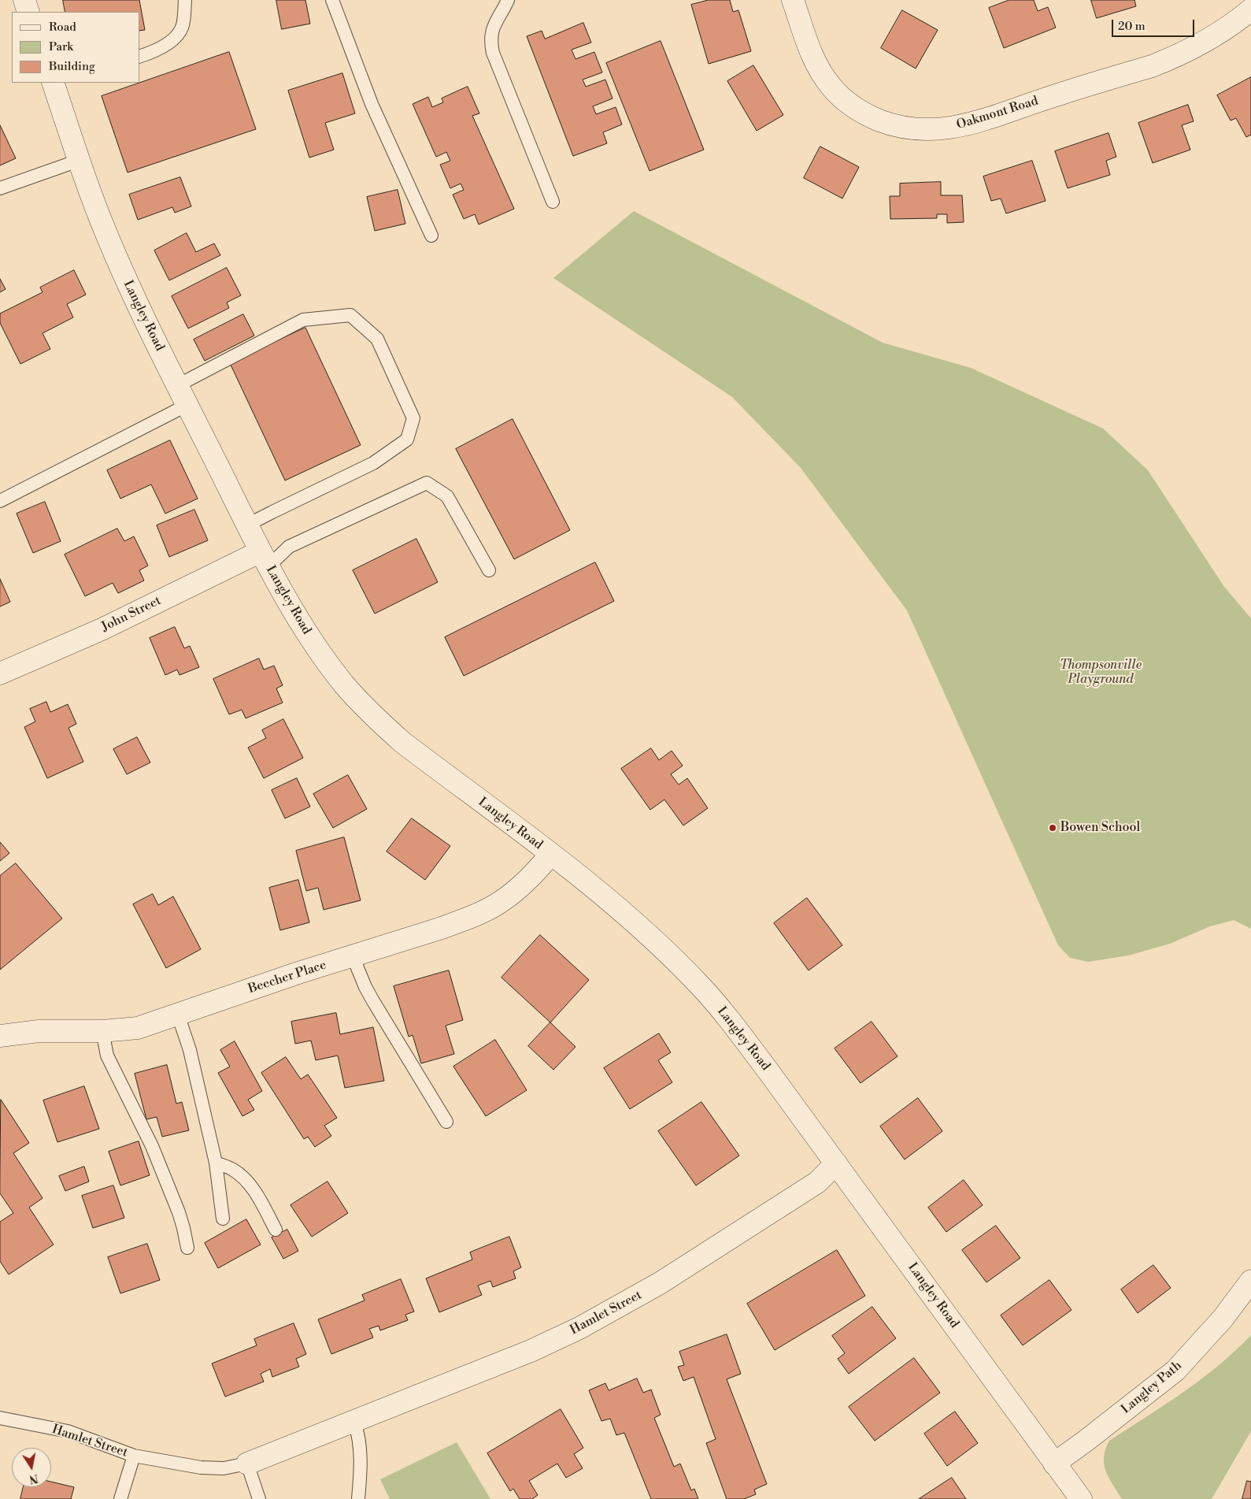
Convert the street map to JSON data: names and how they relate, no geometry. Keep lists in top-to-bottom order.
{
  "streets": {
    "street": [
      "Oakmont Road",
      "Langley Road",
      "John Street",
      "Beecher Place",
      "Hamlet Street",
      "Langley Path"
    ]
  },
  "crossings": [
    ["Langley Road", "John Street"],
    ["Langley Road", "Beecher Place"],
    ["Langley Road", "Hamlet Street"],
    ["Langley Road", "Langley Path"]
  ],
  "parks": ["Thompsonville Playground"],
  "places": ["Bowen School"],
  "legend": ["Road", "Park", "Building"],
  "scale_bar": "20 m",
  "north": "bottom"
}
